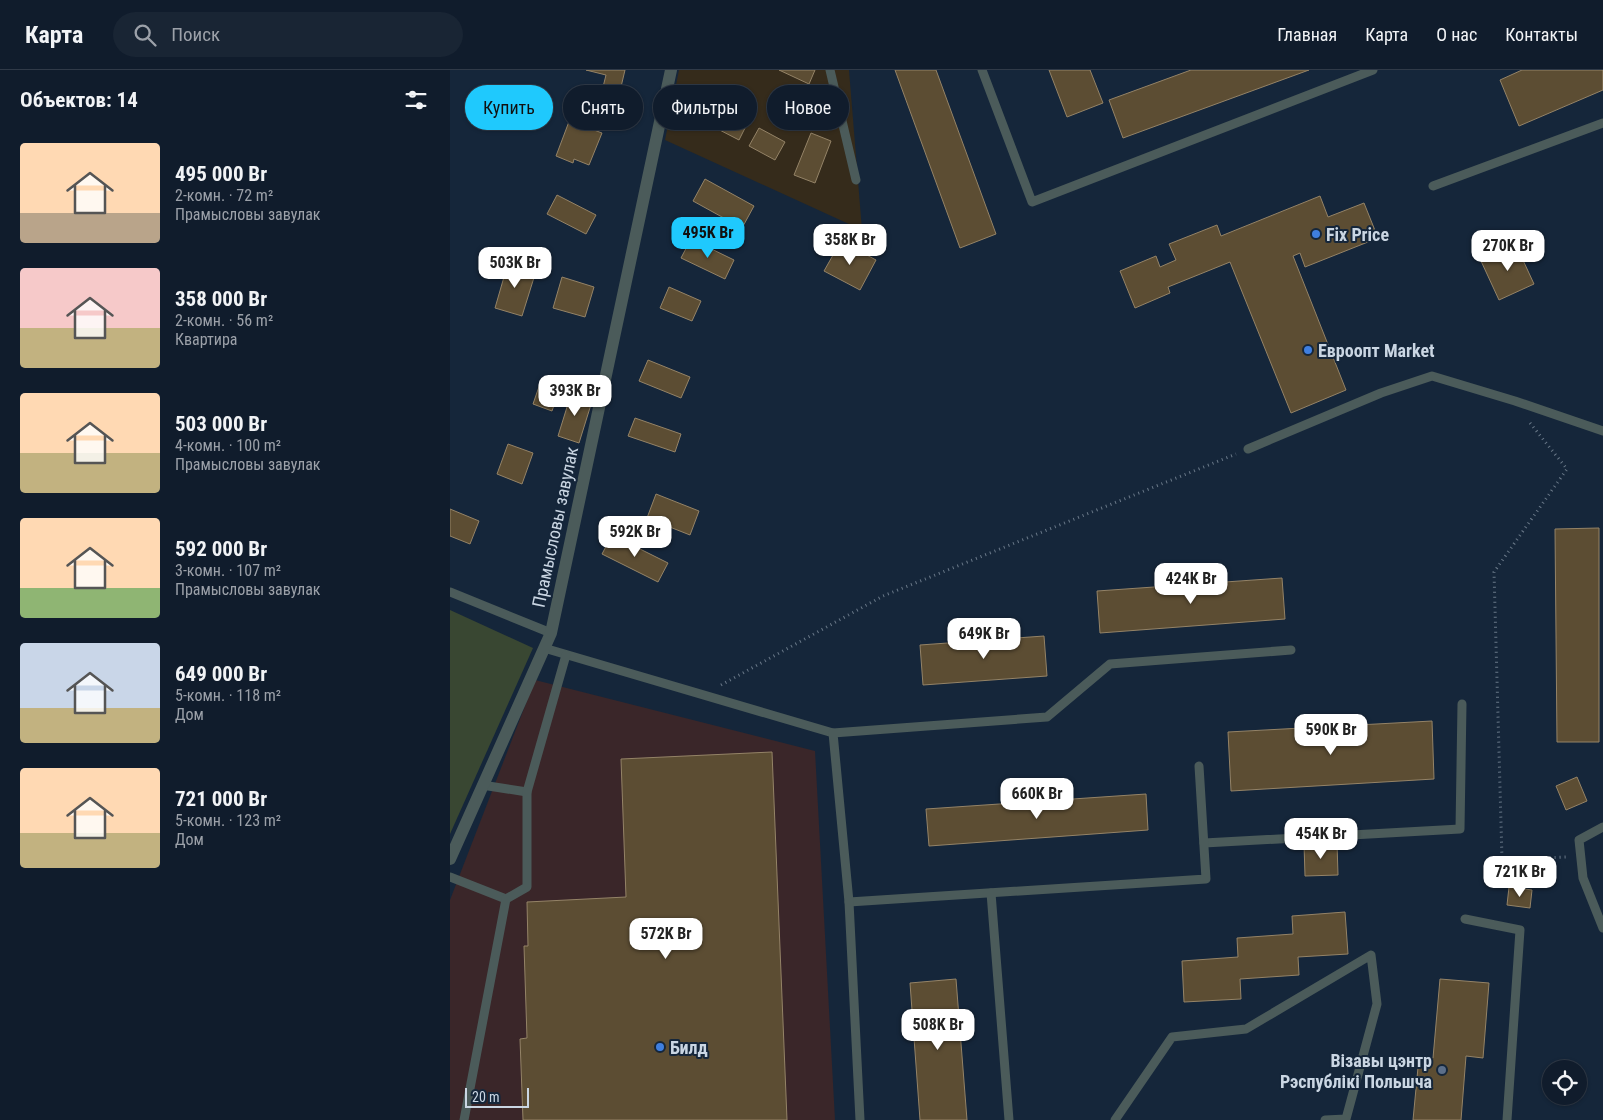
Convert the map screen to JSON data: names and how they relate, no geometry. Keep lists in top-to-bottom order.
{
  "streets": {
    "street": ["Прамысловы завулак"]
  },
  "places": [
    "Fix Price",
    "Евроопт Market",
    "Билд",
    "Візавы цэнтр Рэспублікі Польшча"
  ],
  "scale_bar": "20 m",
  "page": {
    "header": "Карта",
    "search": "Поиск",
    "nav": [
      "Главная",
      "Карта",
      "О нас",
      "Контакты"
    ],
    "heading": "Объектов: 14",
    "chip": [
      "Купить",
      "Снять",
      "Фильтры",
      "Новое"
    ],
    "list": [
      {
        "name": "495 000 Br",
        "note": "2-комн. · 72 m² · Прамысловы завулак"
      },
      {
        "name": "358 000 Br",
        "note": "2-комн. · 56 m² · Квартира"
      },
      {
        "name": "503 000 Br",
        "note": "4-комн. · 100 m² · Прамысловы завулак"
      },
      {
        "name": "592 000 Br",
        "note": "3-комн. · 107 m² · Прамысловы завулак"
      },
      {
        "name": "649 000 Br",
        "note": "5-комн. · 118 m² · Дом"
      },
      {
        "name": "721 000 Br",
        "note": "5-комн. · 123 m² · Дом"
      }
    ],
    "price": [
      "495K Br",
      "358K Br",
      "270K Br",
      "503K Br",
      "393K Br",
      "592K Br",
      "424K Br",
      "649K Br",
      "590K Br",
      "660K Br",
      "454K Br",
      "721K Br",
      "572K Br",
      "508K Br"
    ],
    "scale": "20 m"
  }
}
